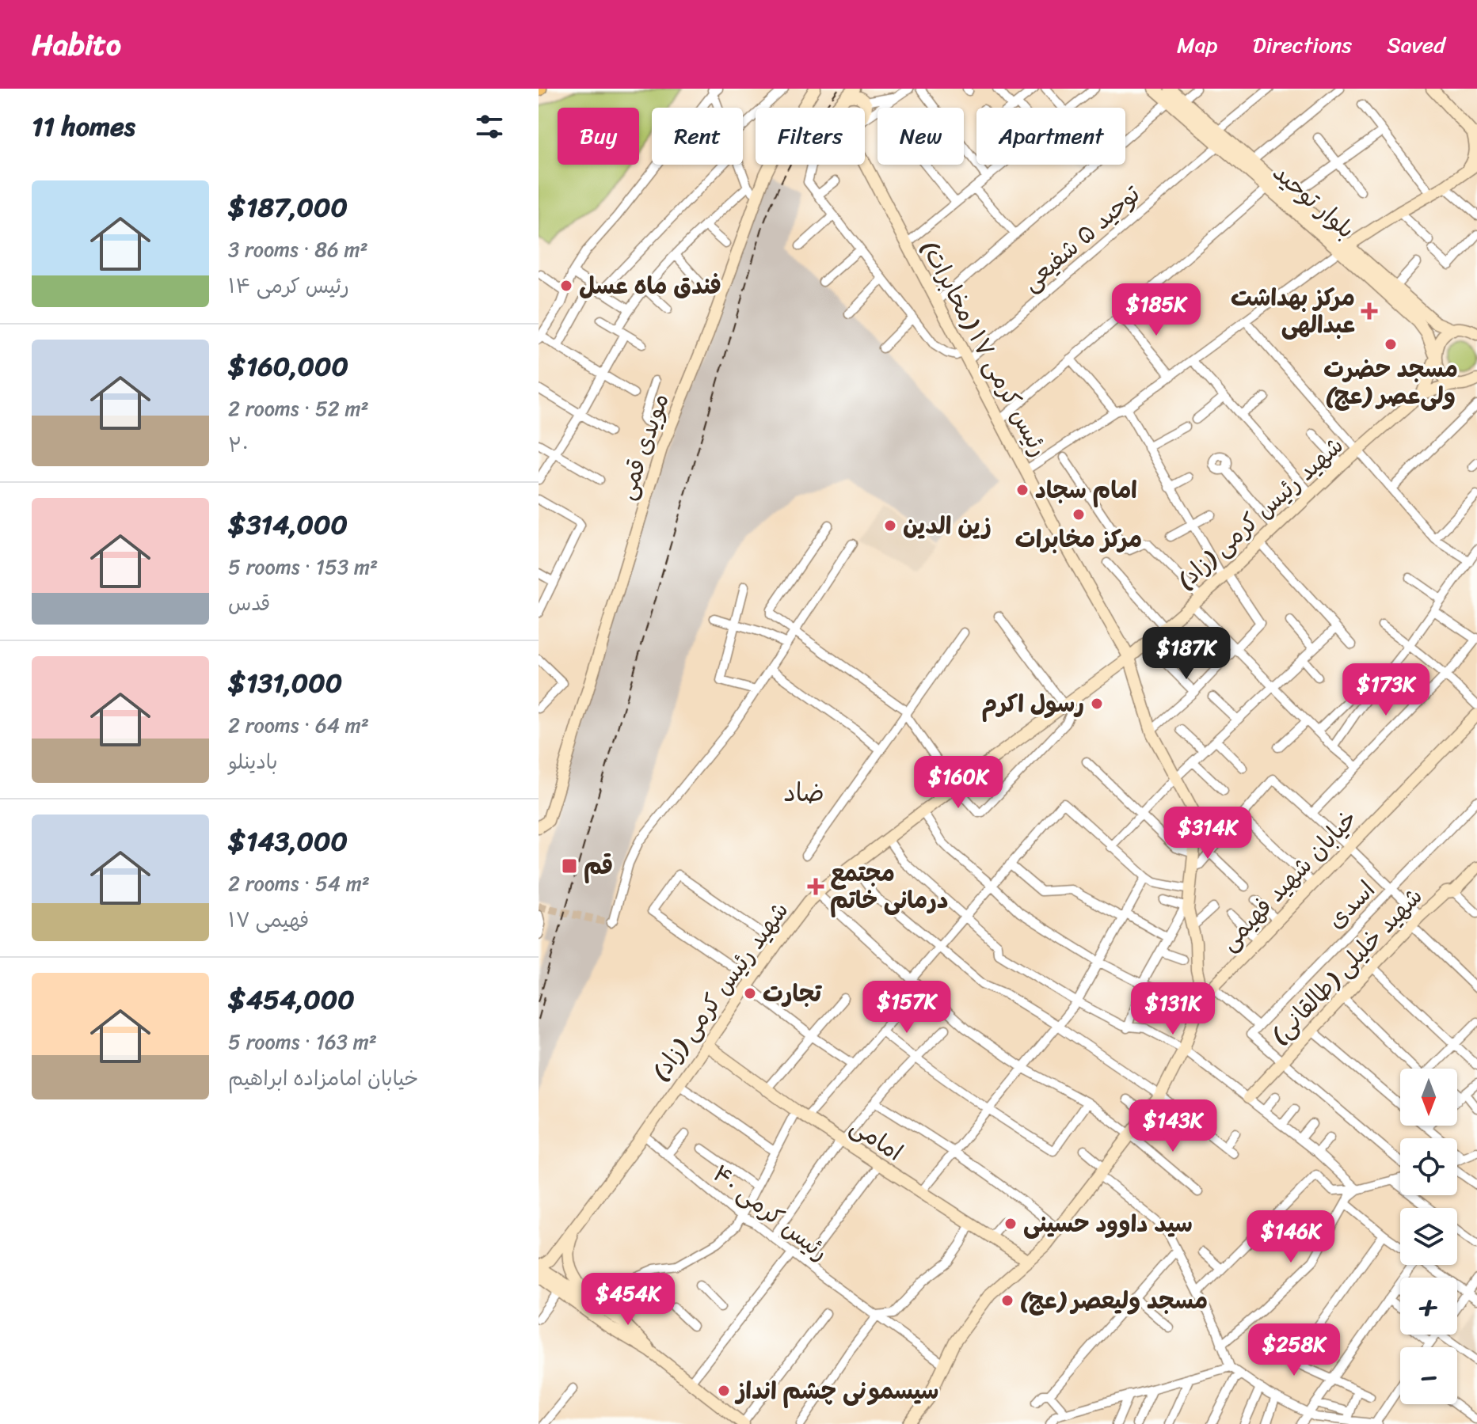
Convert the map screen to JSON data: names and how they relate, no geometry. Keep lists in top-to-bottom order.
{
  "streets": {
    "street": [
      "بلوار توحید",
      "توحید ۵ شفیعی",
      "رئیس کرمی ۱۷ (مخابرات)",
      "مویدی قمی",
      "شهید رئیس کرمی (زاد)",
      "خیابان شهید فهیمی",
      "اسدی",
      "شهید خلیلی (طالقانی)",
      "امامی",
      "رئیس کرمی ۴۰"
    ]
  },
  "crossings": [
    ["بلوار توحید", "توحید ۵ شفیعی"],
    ["توحید ۵ شفیعی", "رئیس کرمی ۱۷ (مخابرات)"],
    ["رئیس کرمی ۱۷ (مخابرات)", "شهید رئیس کرمی (زاد)"],
    ["رئیس کرمی ۱۷ (مخابرات)", "خیابان شهید فهیمی"],
    ["شهید رئیس کرمی (زاد)", "امامی"],
    ["شهید رئیس کرمی (زاد)", "رئیس کرمی ۴۰"],
    ["خیابان شهید فهیمی", "امامی"],
    ["خیابان شهید فهیمی", "رئیس کرمی ۴۰"],
    ["اسدی", "شهید خلیلی (طالقانی)"]
  ],
  "districts": ["ضاد"],
  "places": {
    "other": [
      "فندق ماه عسل",
      "مسجد حضرت ولی‌عصر (عج)",
      "امام سجاد",
      "مرکز مخابرات",
      "زین الدین",
      "رسول اکرم",
      "تجارت",
      "سید داوود حسینی",
      "مسجد ولیعصر (عج)",
      "سیسمونی چشم انداز"
    ],
    "health": ["مرکز بهداشت عبدالهی", "مجتمع درمانی خاتم"],
    "transit": ["قم"]
  },
  "north": "bottom",
  "page": {
    "header": "Habito",
    "nav": ["Map", "Directions", "Saved"],
    "heading": "11 homes",
    "chip": [
      "Buy",
      "Rent",
      "Filters",
      "New",
      "Apartment"
    ],
    "list": [
      {
        "name": "$187,000",
        "note": "3 rooms · 86 m² · رئیس کرمی ۱۴"
      },
      {
        "name": "$160,000",
        "note": "2 rooms · 52 m² · ۲۰"
      },
      {
        "name": "$314,000",
        "note": "5 rooms · 153 m² · قدس"
      },
      {
        "name": "$131,000",
        "note": "2 rooms · 64 m² · بادینلو"
      },
      {
        "name": "$143,000",
        "note": "2 rooms · 54 m² · فهیمی ۱۷"
      },
      {
        "name": "$454,000",
        "note": "5 rooms · 163 m² · خیابان امامزاده ابراهیم"
      }
    ],
    "price": [
      "$185K",
      "$187K",
      "$173K",
      "$160K",
      "$314K",
      "$157K",
      "$131K",
      "$143K",
      "$146K",
      "$454K",
      "$258K"
    ],
    "map_buttons": ["+", "−"]
  }
}
